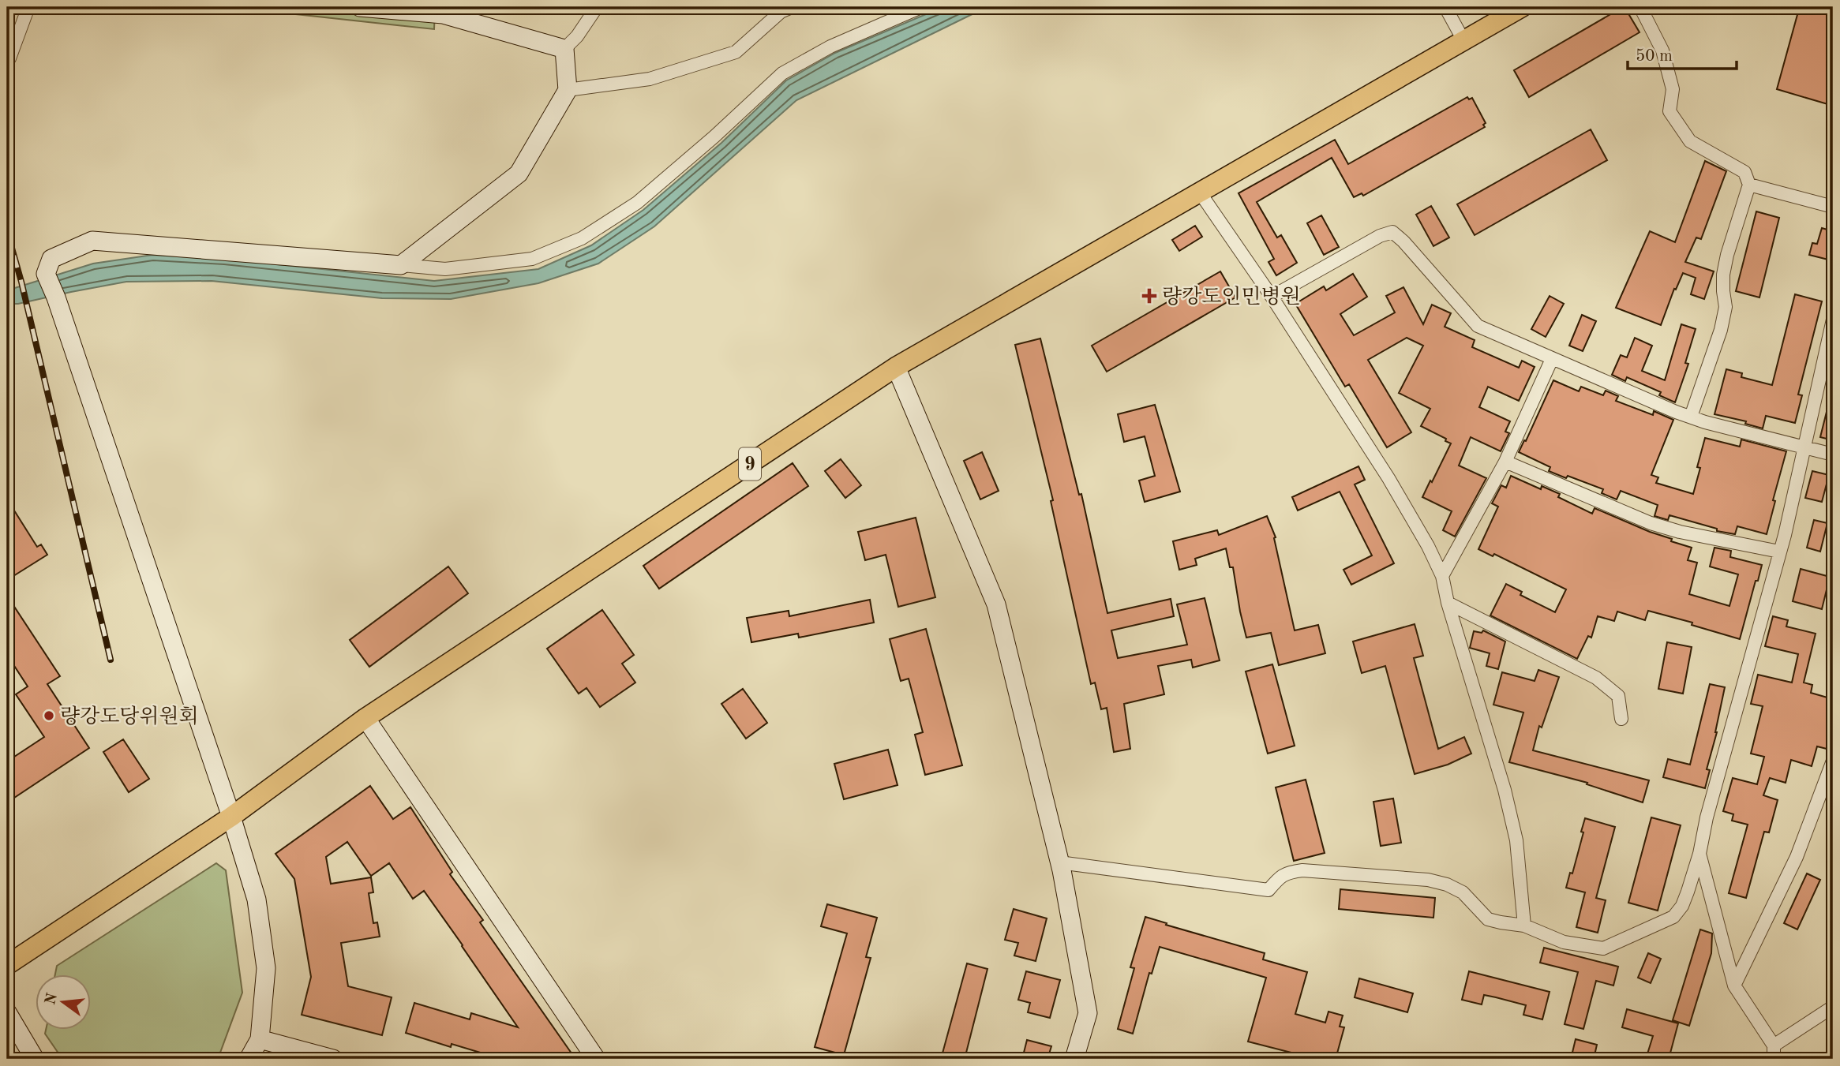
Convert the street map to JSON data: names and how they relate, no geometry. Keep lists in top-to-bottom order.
{
  "streets": {
    "main road": ["9"]
  },
  "places": {
    "health": ["량강도인민병원"],
    "other": ["량강도당위원회"]
  },
  "scale_bar": "50 m",
  "north": "left"
}
